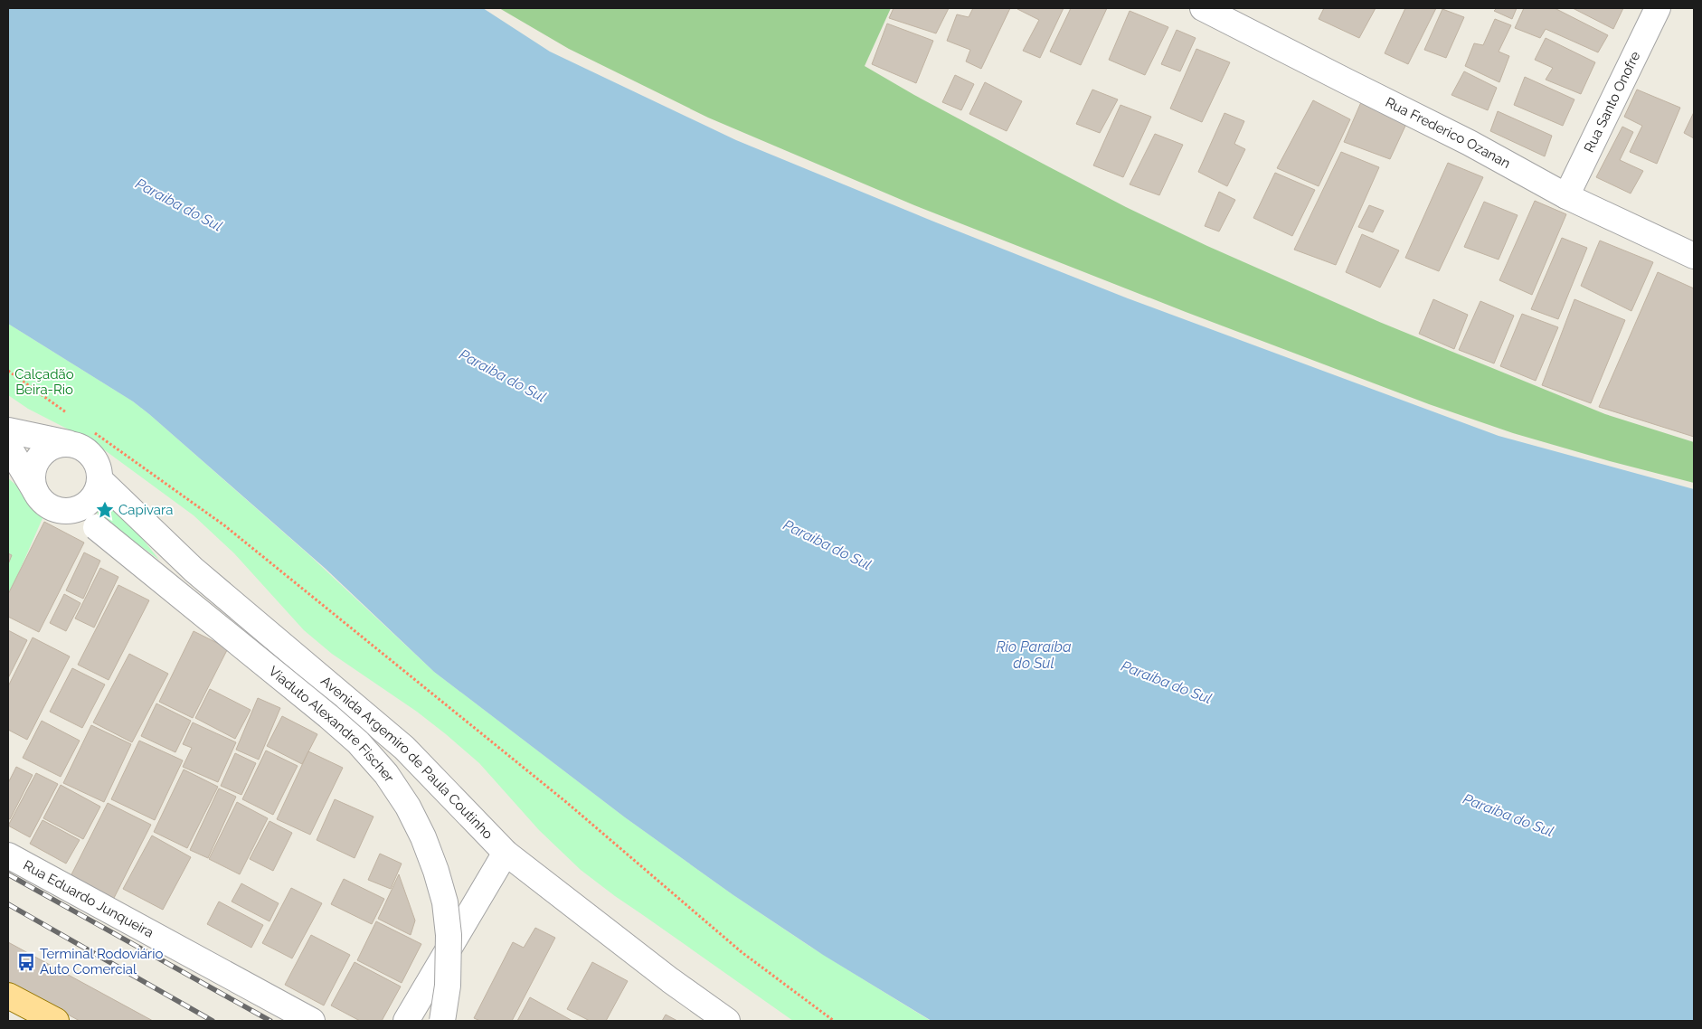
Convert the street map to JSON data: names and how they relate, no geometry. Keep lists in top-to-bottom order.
{
  "streets": {
    "street": [
      "Rua Santo Onofre",
      "Rua Frederico Ozanan",
      "Viaduto Alexandre Fischer",
      "Avenida Argemiro de Paula Coutinho",
      "Rua Eduardo Junqueira"
    ]
  },
  "crossings": [
    ["Rua Santo Onofre", "Rua Frederico Ozanan"],
    ["Viaduto Alexandre Fischer", "Avenida Argemiro de Paula Coutinho"]
  ],
  "water": ["Paraiba do Sul", "Rio Paraíba do Sul"],
  "parks": ["Calçadão Beira-Rio"],
  "places": {
    "place": ["Capivara"],
    "bus stop": ["Terminal Rodoviário Auto Comercial"]
  }
}
